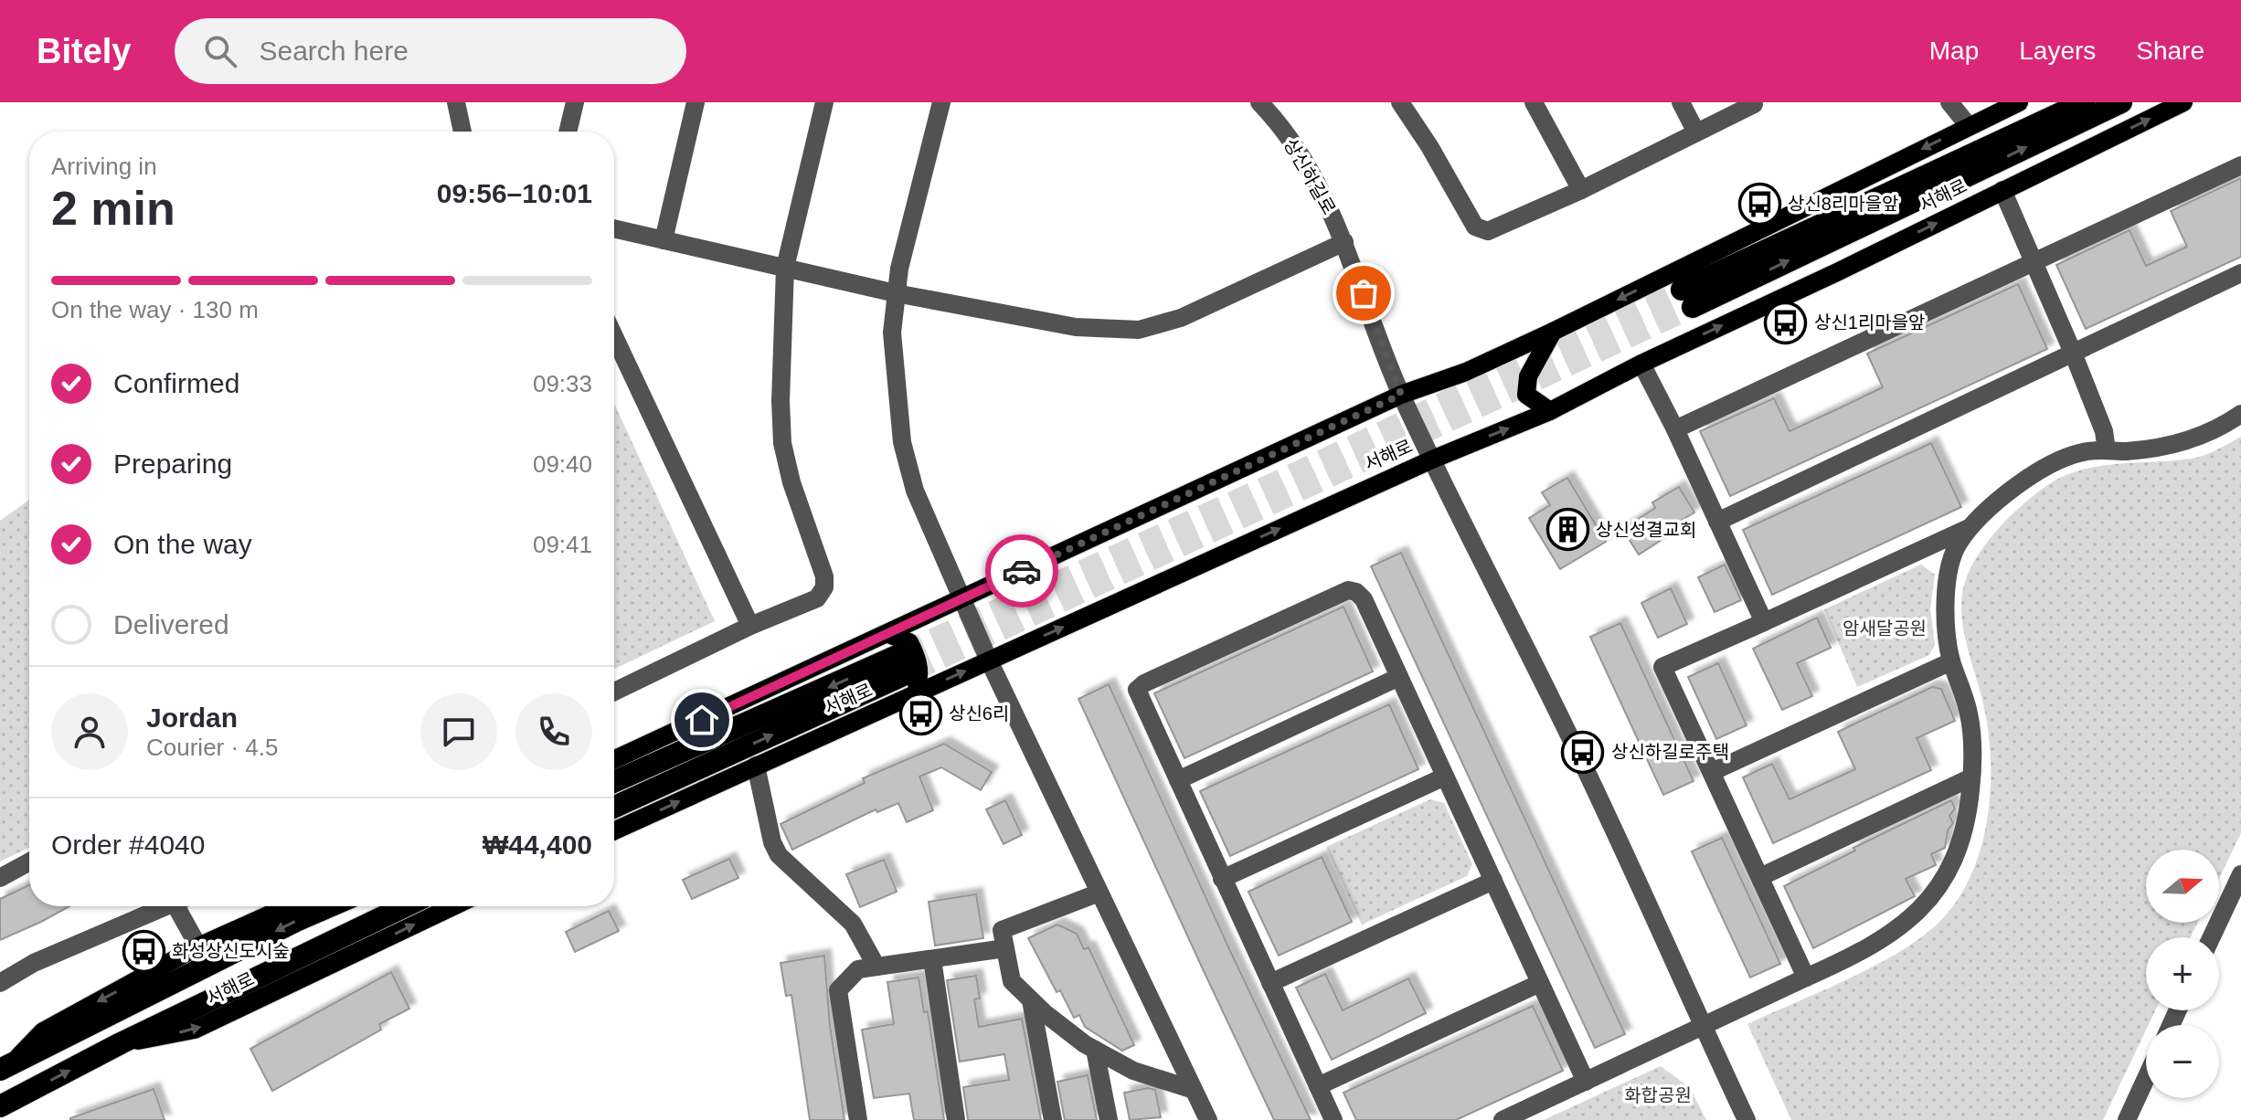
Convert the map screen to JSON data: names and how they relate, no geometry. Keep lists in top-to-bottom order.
{
  "streets": {
    "highway": ["서해로"],
    "street": ["상신하길로"]
  },
  "crossings": [
    ["상신하길로", "서해로"]
  ],
  "parks": ["암새달공원", "화합공원"],
  "places": {
    "bus stop": [
      "상신8리마을앞",
      "상신1리마을앞",
      "상신6리",
      "상신하길로주택",
      "화성상신도시숲"
    ],
    "building": ["상신성결교회"]
  },
  "north": "right",
  "page": {
    "header": "Bitely",
    "search": "Search here",
    "nav": ["Map", "Layers", "Share"],
    "heading": ["2 min", "Arriving in", "09:56–10:01"],
    "panel": [
      "Jordan",
      "Courier · 4.5",
      "Order #4040",
      "₩44,400"
    ],
    "bar": "On the way · 130 m",
    "list": [
      ["Confirmed", "09:33"],
      ["Preparing", "09:40"],
      ["On the way", "09:41"],
      "Delivered"
    ],
    "map_buttons": ["+", "−"]
  }
}
